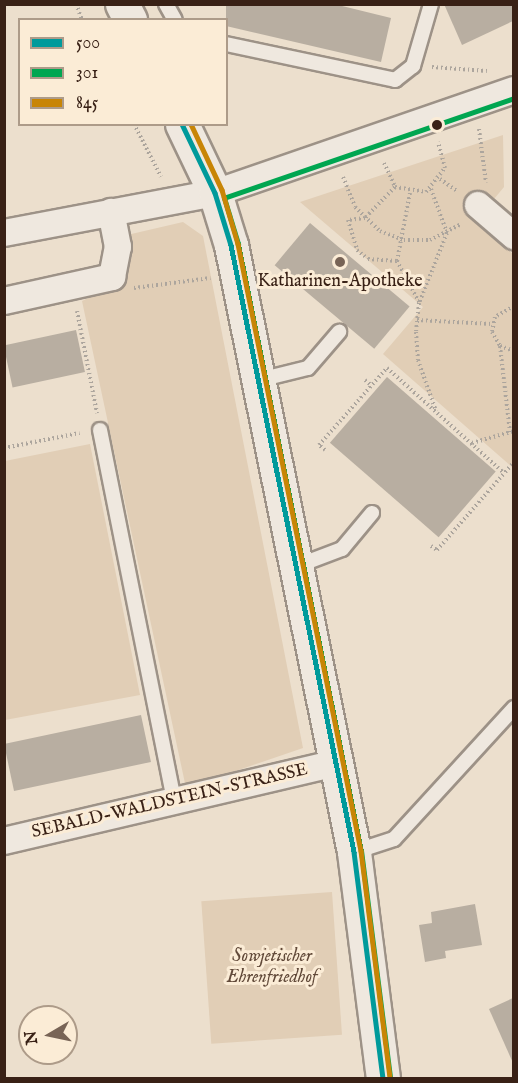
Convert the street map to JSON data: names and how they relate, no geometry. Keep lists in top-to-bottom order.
{
  "streets": {
    "street": ["SEBALD-WALDSTEIN-STRASSE"]
  },
  "parks": ["Sowjetischer Ehrenfriedhof"],
  "places": ["Katharinen-Apotheke"],
  "lines": ["transit line 301", "transit line 500", "transit line 845"],
  "legend": ["500", "301", "845"],
  "north": "left"
}
